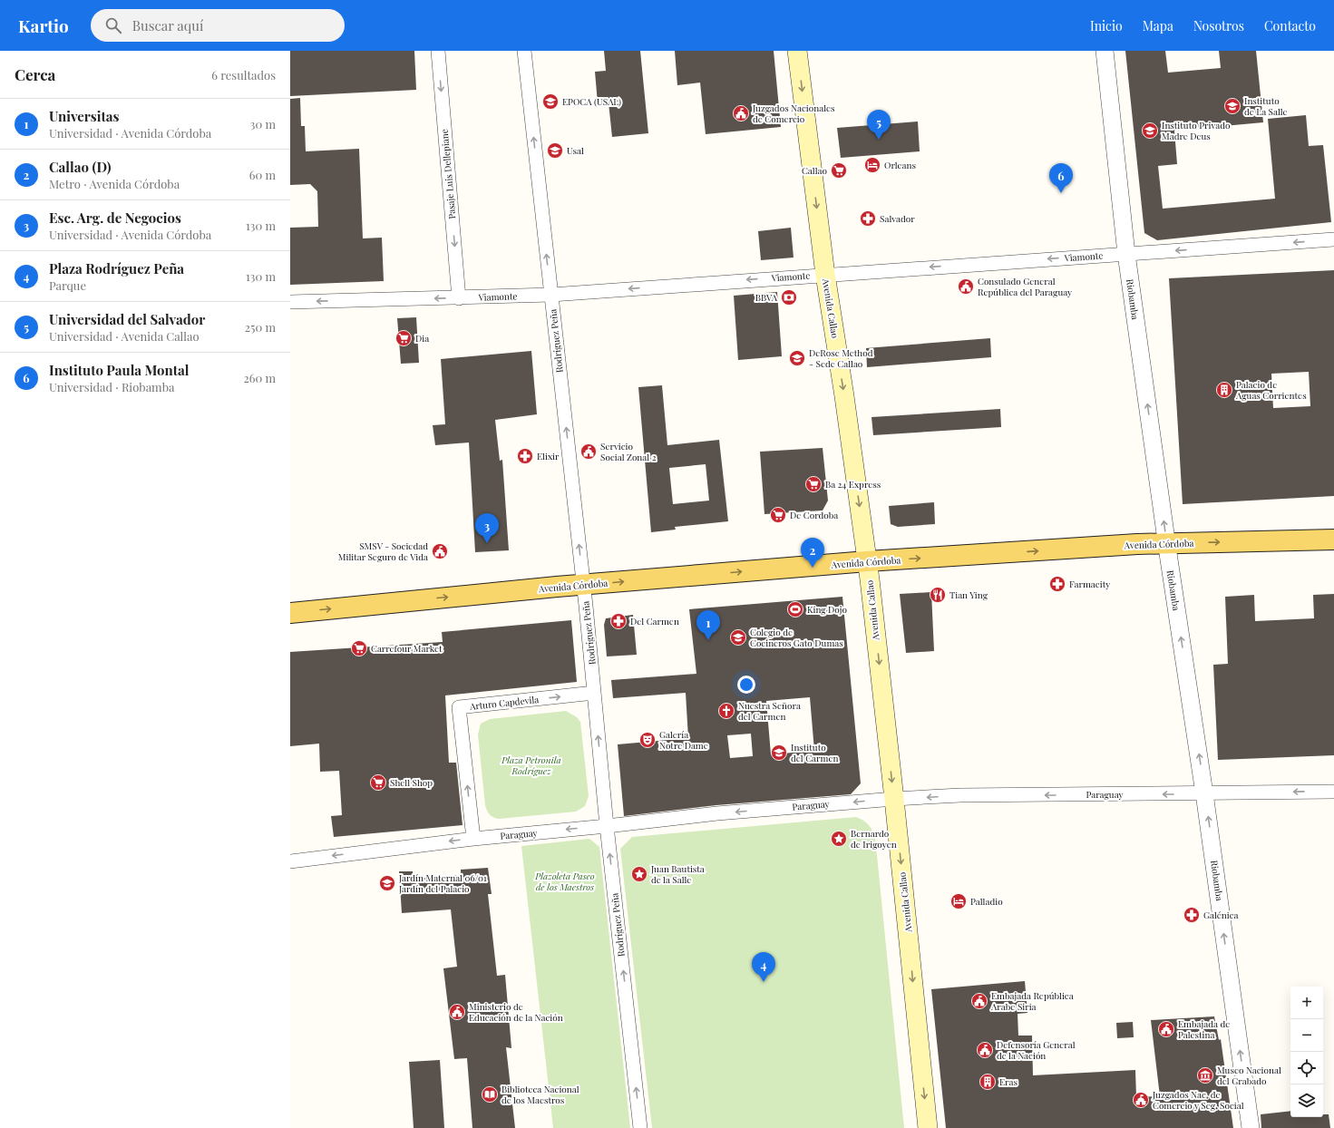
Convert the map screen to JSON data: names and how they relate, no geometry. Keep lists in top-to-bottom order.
{
  "streets": {
    "main road": ["Avenida Callao", "Avenida Córdoba"],
    "street": [
      "Pasaje Luis Dellepiane",
      "Viamonte",
      "Riobamba",
      "Rodríguez Peña",
      "Arturo Capdevila",
      "Paraguay"
    ]
  },
  "crossings": [
    ["Pasaje Luis Dellepiane", "Viamonte"],
    ["Viamonte", "Riobamba"],
    ["Viamonte", "Avenida Callao"],
    ["Viamonte", "Rodríguez Peña"],
    ["Riobamba", "Avenida Córdoba"],
    ["Riobamba", "Paraguay"],
    ["Avenida Callao", "Avenida Córdoba"],
    ["Avenida Callao", "Paraguay"],
    ["Rodríguez Peña", "Avenida Córdoba"],
    ["Rodríguez Peña", "Arturo Capdevila"],
    ["Rodríguez Peña", "Paraguay"],
    ["Arturo Capdevila", "Paraguay"]
  ],
  "one_way": [
    "Pasaje Luis Dellepiane",
    "Viamonte",
    "Riobamba",
    "Avenida Callao",
    "Rodríguez Peña",
    "Avenida Córdoba",
    "Paraguay"
  ],
  "parks": ["Plaza Petronila Rodríguez", "Plazoleta Paseo de los Maestros"],
  "places": {
    "school or university": [
      "EPOCA (USAL)",
      "Instituto de La Salle",
      "Instituto Privado Madre Deus",
      "Usal",
      "DeRose Method - Sede Callao",
      "Colegio de Cocineros Gato Dumas",
      "Instituto del Carmen",
      "Jardín Maternal 06/01 Jardín del Palacio"
    ],
    "public building": [
      "Juzgados Nacionales de Comercio",
      "Consulado General República del Paraguay",
      "Servicio Social Zonal 2",
      "SMSV - Sociedad Militar Seguro de Vida",
      "Embajada República Arabe Siria",
      "Ministerio de Educación de la Nación",
      "Embajada de Palestina",
      "Defensoría General de la Nación",
      "Juzgados Nac. de Comercio y Seg. Social"
    ],
    "hotel": ["Orleans", "Palladio"],
    "supermarket": [
      "Callao",
      "Dia",
      "Ba 24 Express",
      "De Cordoba",
      "Carrefour Market",
      "Shell Shop"
    ],
    "pharmacy": [
      "Salvador",
      "Elixir",
      "Farmacity",
      "Del Carmen",
      "Galénica"
    ],
    "bank": ["BBVA"],
    "building": ["Palacio de Aguas Corrientes", "Eras"],
    "restaurant": ["Tian Ying"],
    "sports": ["King Dojo"],
    "church": ["Nuestra Señora del Carmen"],
    "theatre": ["Galería Notre Dame"],
    "place": ["Bernardo de Irigoyen", "Juan Bautista de la Salle"],
    "museum": ["Museo Nacional del Grabado"],
    "library": ["Biblioteca Nacional de los Maestros"]
  },
  "page": {
    "header": "Kartio",
    "search": "Buscar aquí",
    "nav": [
      "Inicio",
      "Mapa",
      "Nosotros",
      "Contacto"
    ],
    "heading": ["Cerca", "6 resultados"],
    "list": [
      {
        "mark": "1",
        "name": "Universitas",
        "note": "Universidad · Avenida Córdoba",
        "value": "30 m"
      },
      {
        "mark": "2",
        "name": "Callao (D)",
        "note": "Metro · Avenida Córdoba",
        "value": "60 m"
      },
      {
        "mark": "3",
        "name": "Esc. Arg. de Negocios",
        "note": "Universidad · Avenida Córdoba",
        "value": "130 m"
      },
      {
        "mark": "4",
        "name": "Plaza Rodríguez Peña",
        "note": "Parque",
        "value": "130 m"
      },
      {
        "mark": "5",
        "name": "Universidad del Salvador",
        "note": "Universidad · Avenida Callao",
        "value": "250 m"
      },
      {
        "mark": "6",
        "name": "Instituto Paula Montal",
        "note": "Universidad · Riobamba",
        "value": "260 m"
      }
    ],
    "pins": [
      "5",
      "6",
      "3",
      "2",
      "1",
      "4"
    ],
    "map_buttons": ["+", "−"]
  }
}
